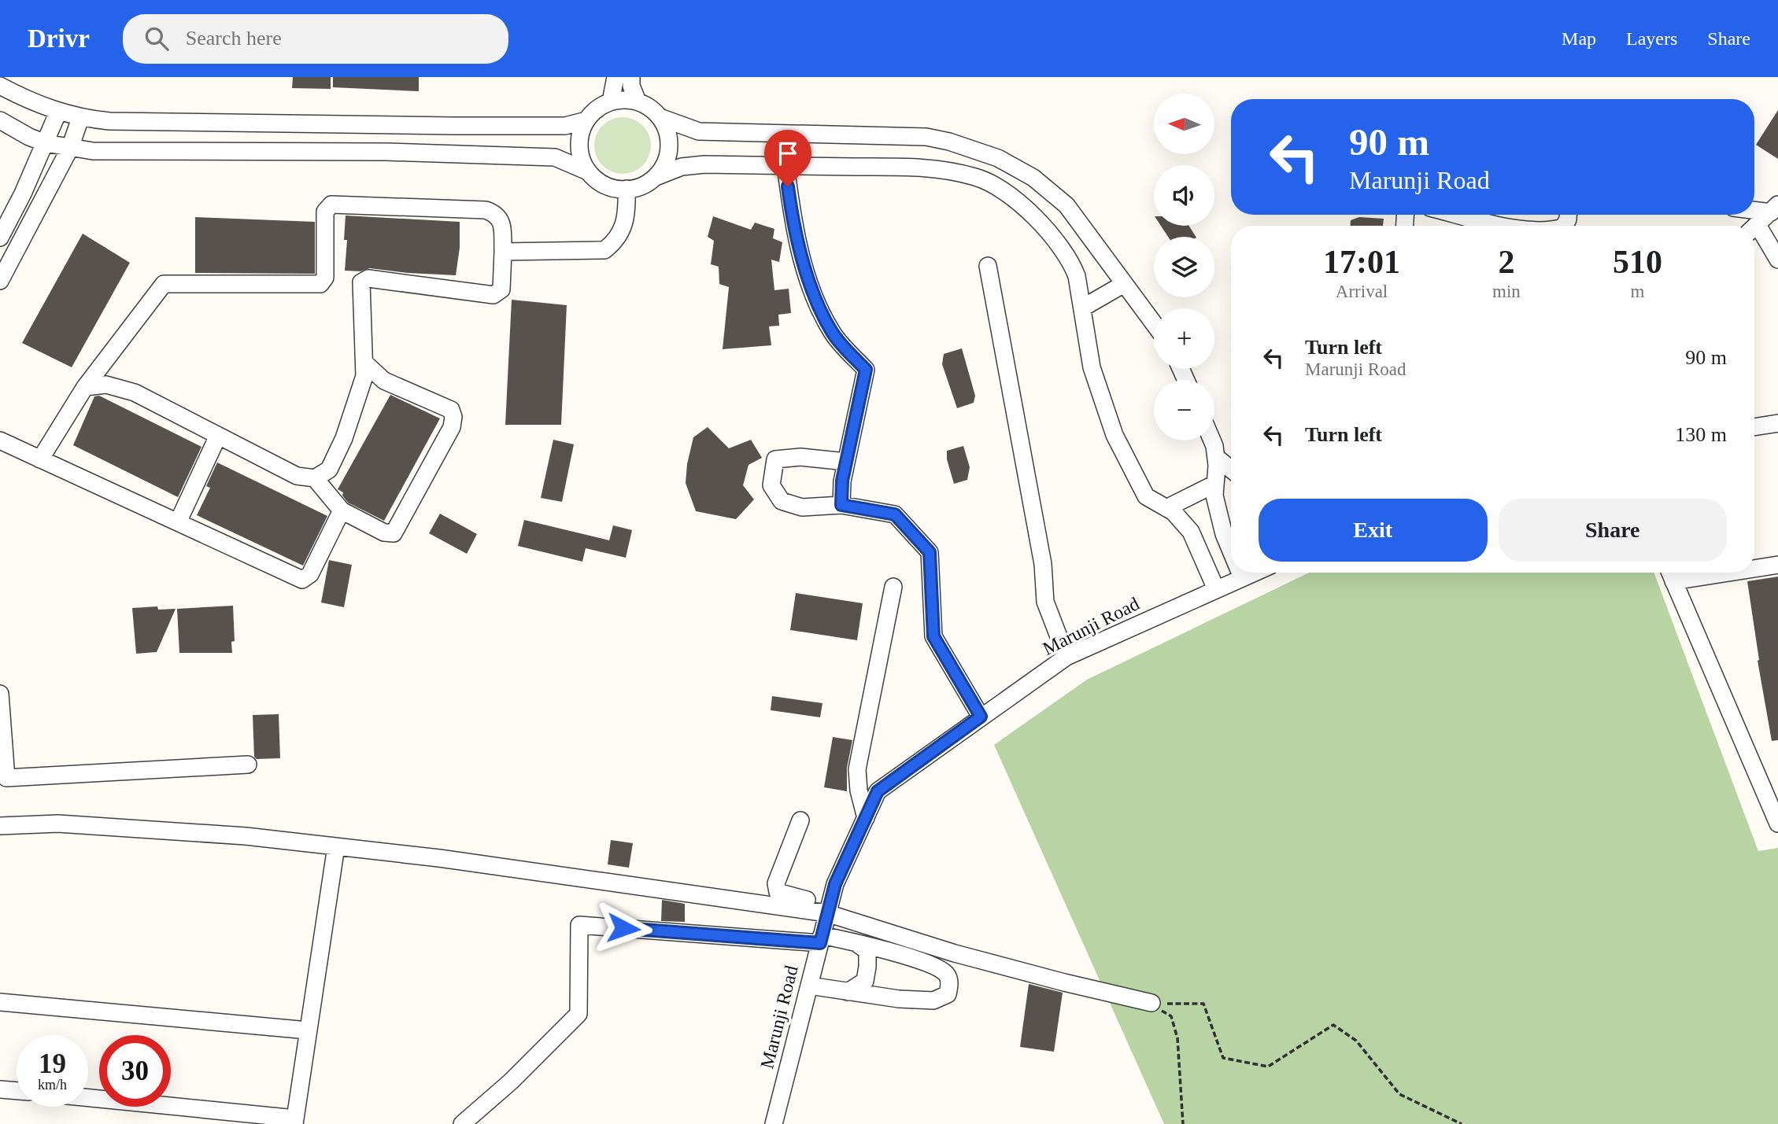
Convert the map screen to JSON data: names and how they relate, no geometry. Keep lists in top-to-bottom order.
{
  "streets": {
    "street": ["Marunji Road"]
  },
  "north": "left",
  "page": {
    "header": "Drivr",
    "search": "Search here",
    "nav": ["Map", "Layers", "Share"],
    "map_buttons": ["+", "−"],
    "turn": ["90 m", "Marunji Road"],
    "eta": [
      "17:01",
      "Arrival",
      "2",
      "min",
      "510",
      "m"
    ],
    "list": [
      {
        "name": "Turn left",
        "note": "Marunji Road",
        "value": "90 m"
      },
      {
        "name": "Turn left",
        "value": "130 m"
      }
    ],
    "buttons": ["Exit", "Share"],
    "speed": "19 km/h",
    "limit": "30"
  }
}
